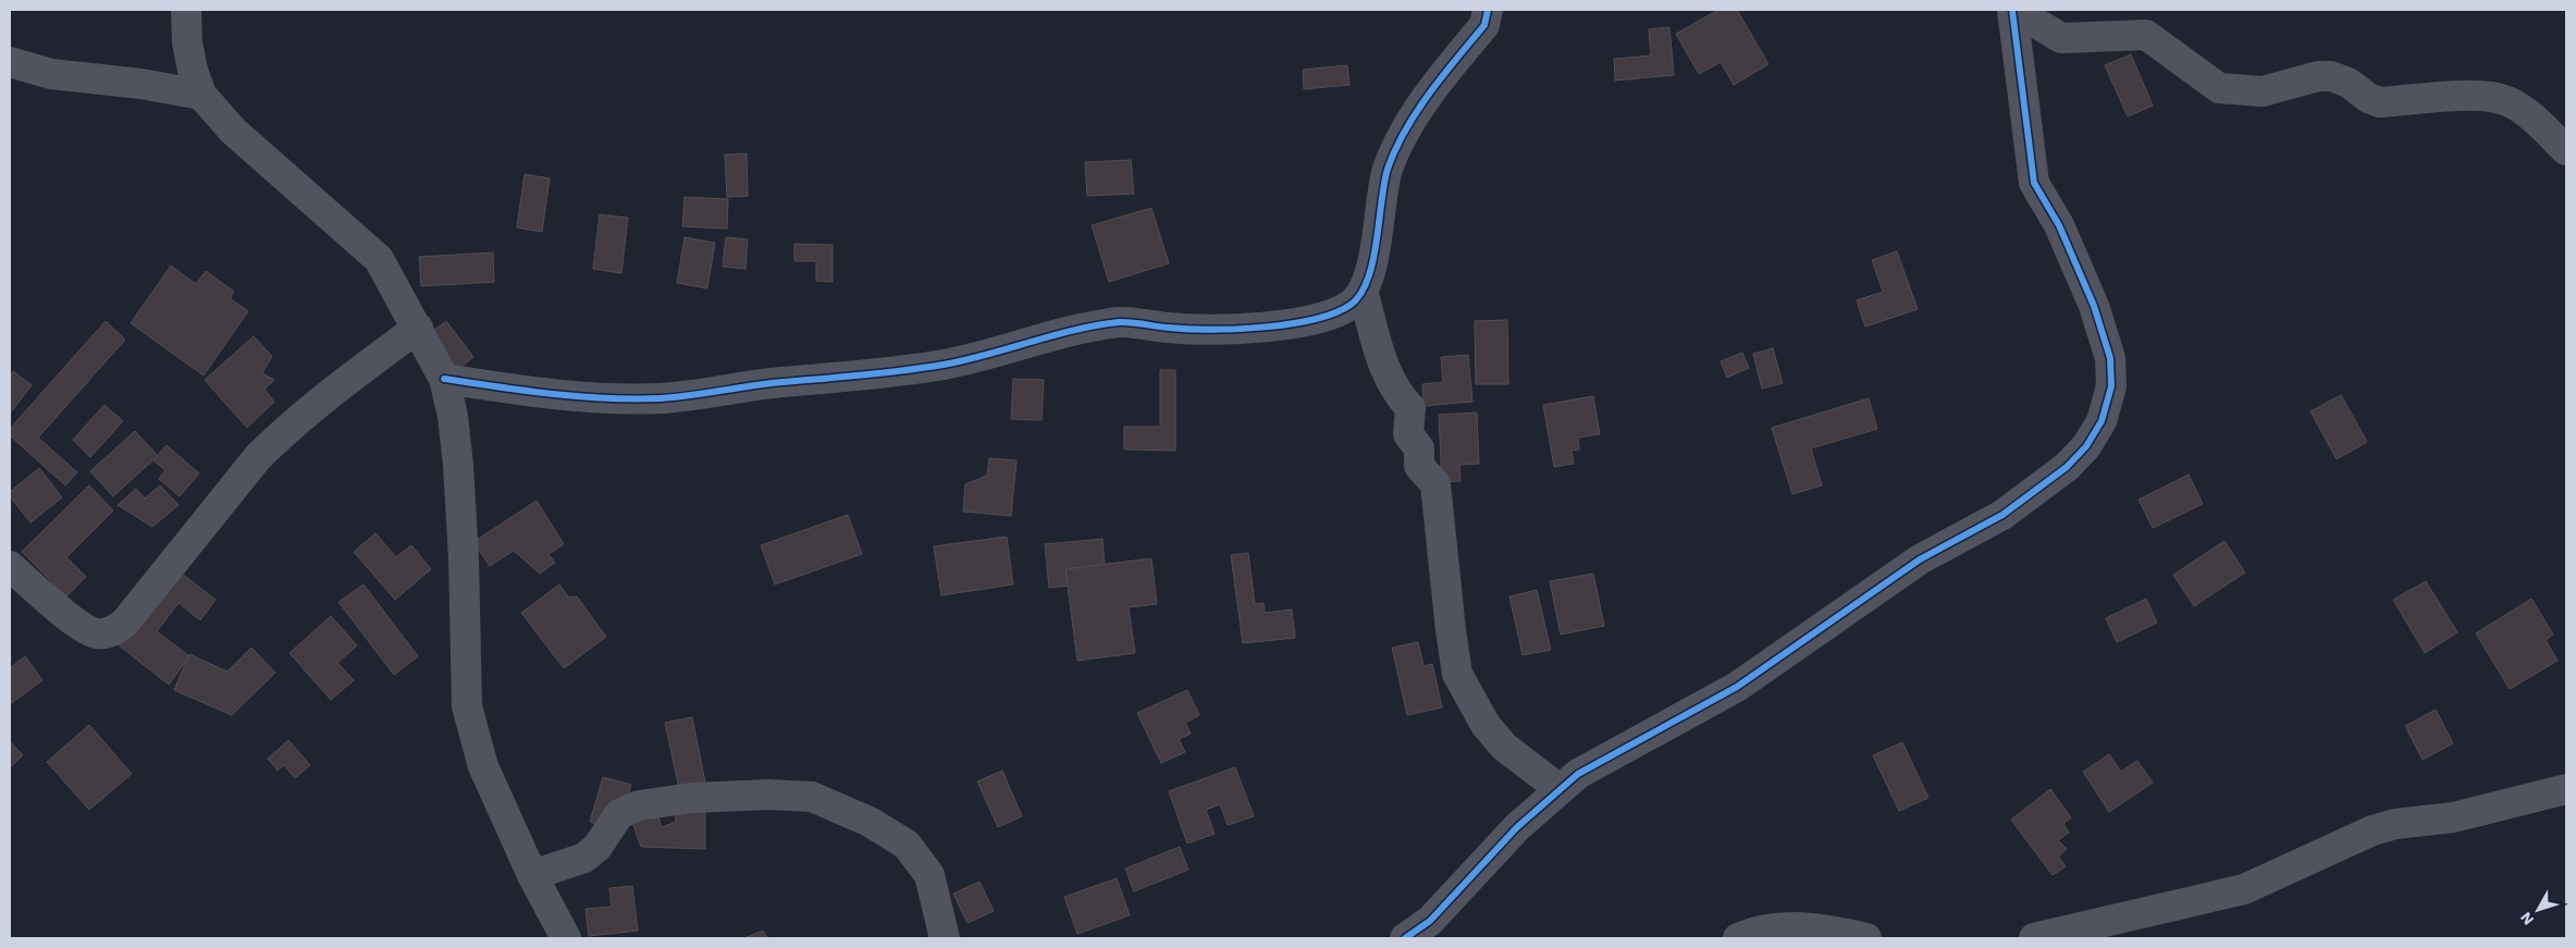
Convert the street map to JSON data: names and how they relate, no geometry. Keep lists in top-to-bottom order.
{
  "north": "bottom left"
}
